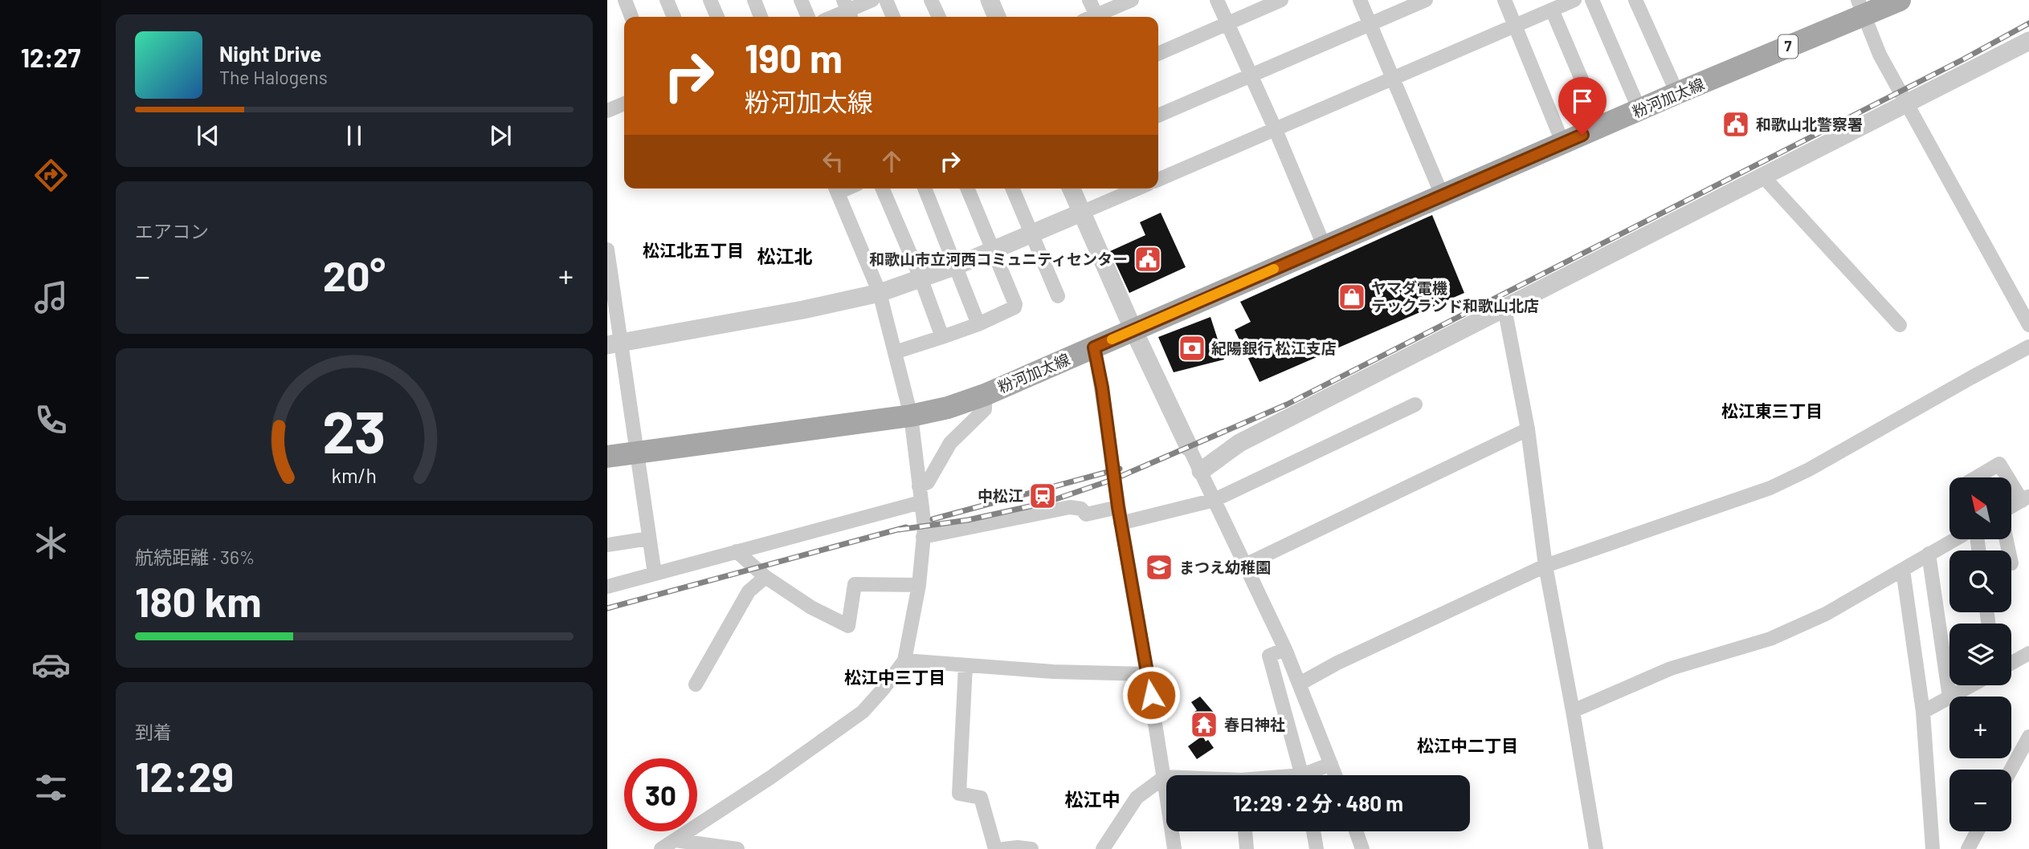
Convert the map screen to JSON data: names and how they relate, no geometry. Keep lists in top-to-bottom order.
{
  "streets": {
    "main road": ["7", "粉河加太線"]
  },
  "districts": [
    "松江北五丁目",
    "松江北",
    "松江東三丁目",
    "松江中三丁目",
    "松江中二丁目",
    "松江中"
  ],
  "places": {
    "public building": ["和歌山北警察署", "和歌山市立河西コミュニティセンター"],
    "shop": ["ヤマダ電機 テックランド和歌山北店"],
    "bank": ["紀陽銀行 松江支店"],
    "station": ["中松江"],
    "school or university": ["まつえ幼稚園"],
    "temple": ["春日神社"]
  },
  "north": "top left",
  "page": {
    "tabs": "12:27",
    "turn": ["190 m", "粉河加太線"],
    "song": ["Night Drive", "The Halogens"],
    "tile": [
      "エアコン",
      ["航続距離 · 36%", "180 km"],
      ["到着", "12:29"]
    ],
    "heat": ["−", "20°", "+"],
    "map_buttons": ["+", "−"],
    "limit": "30",
    "trip": "12:29 · 2 分 · 480 m",
    "gauge": ["23", "km/h"]
  }
}
